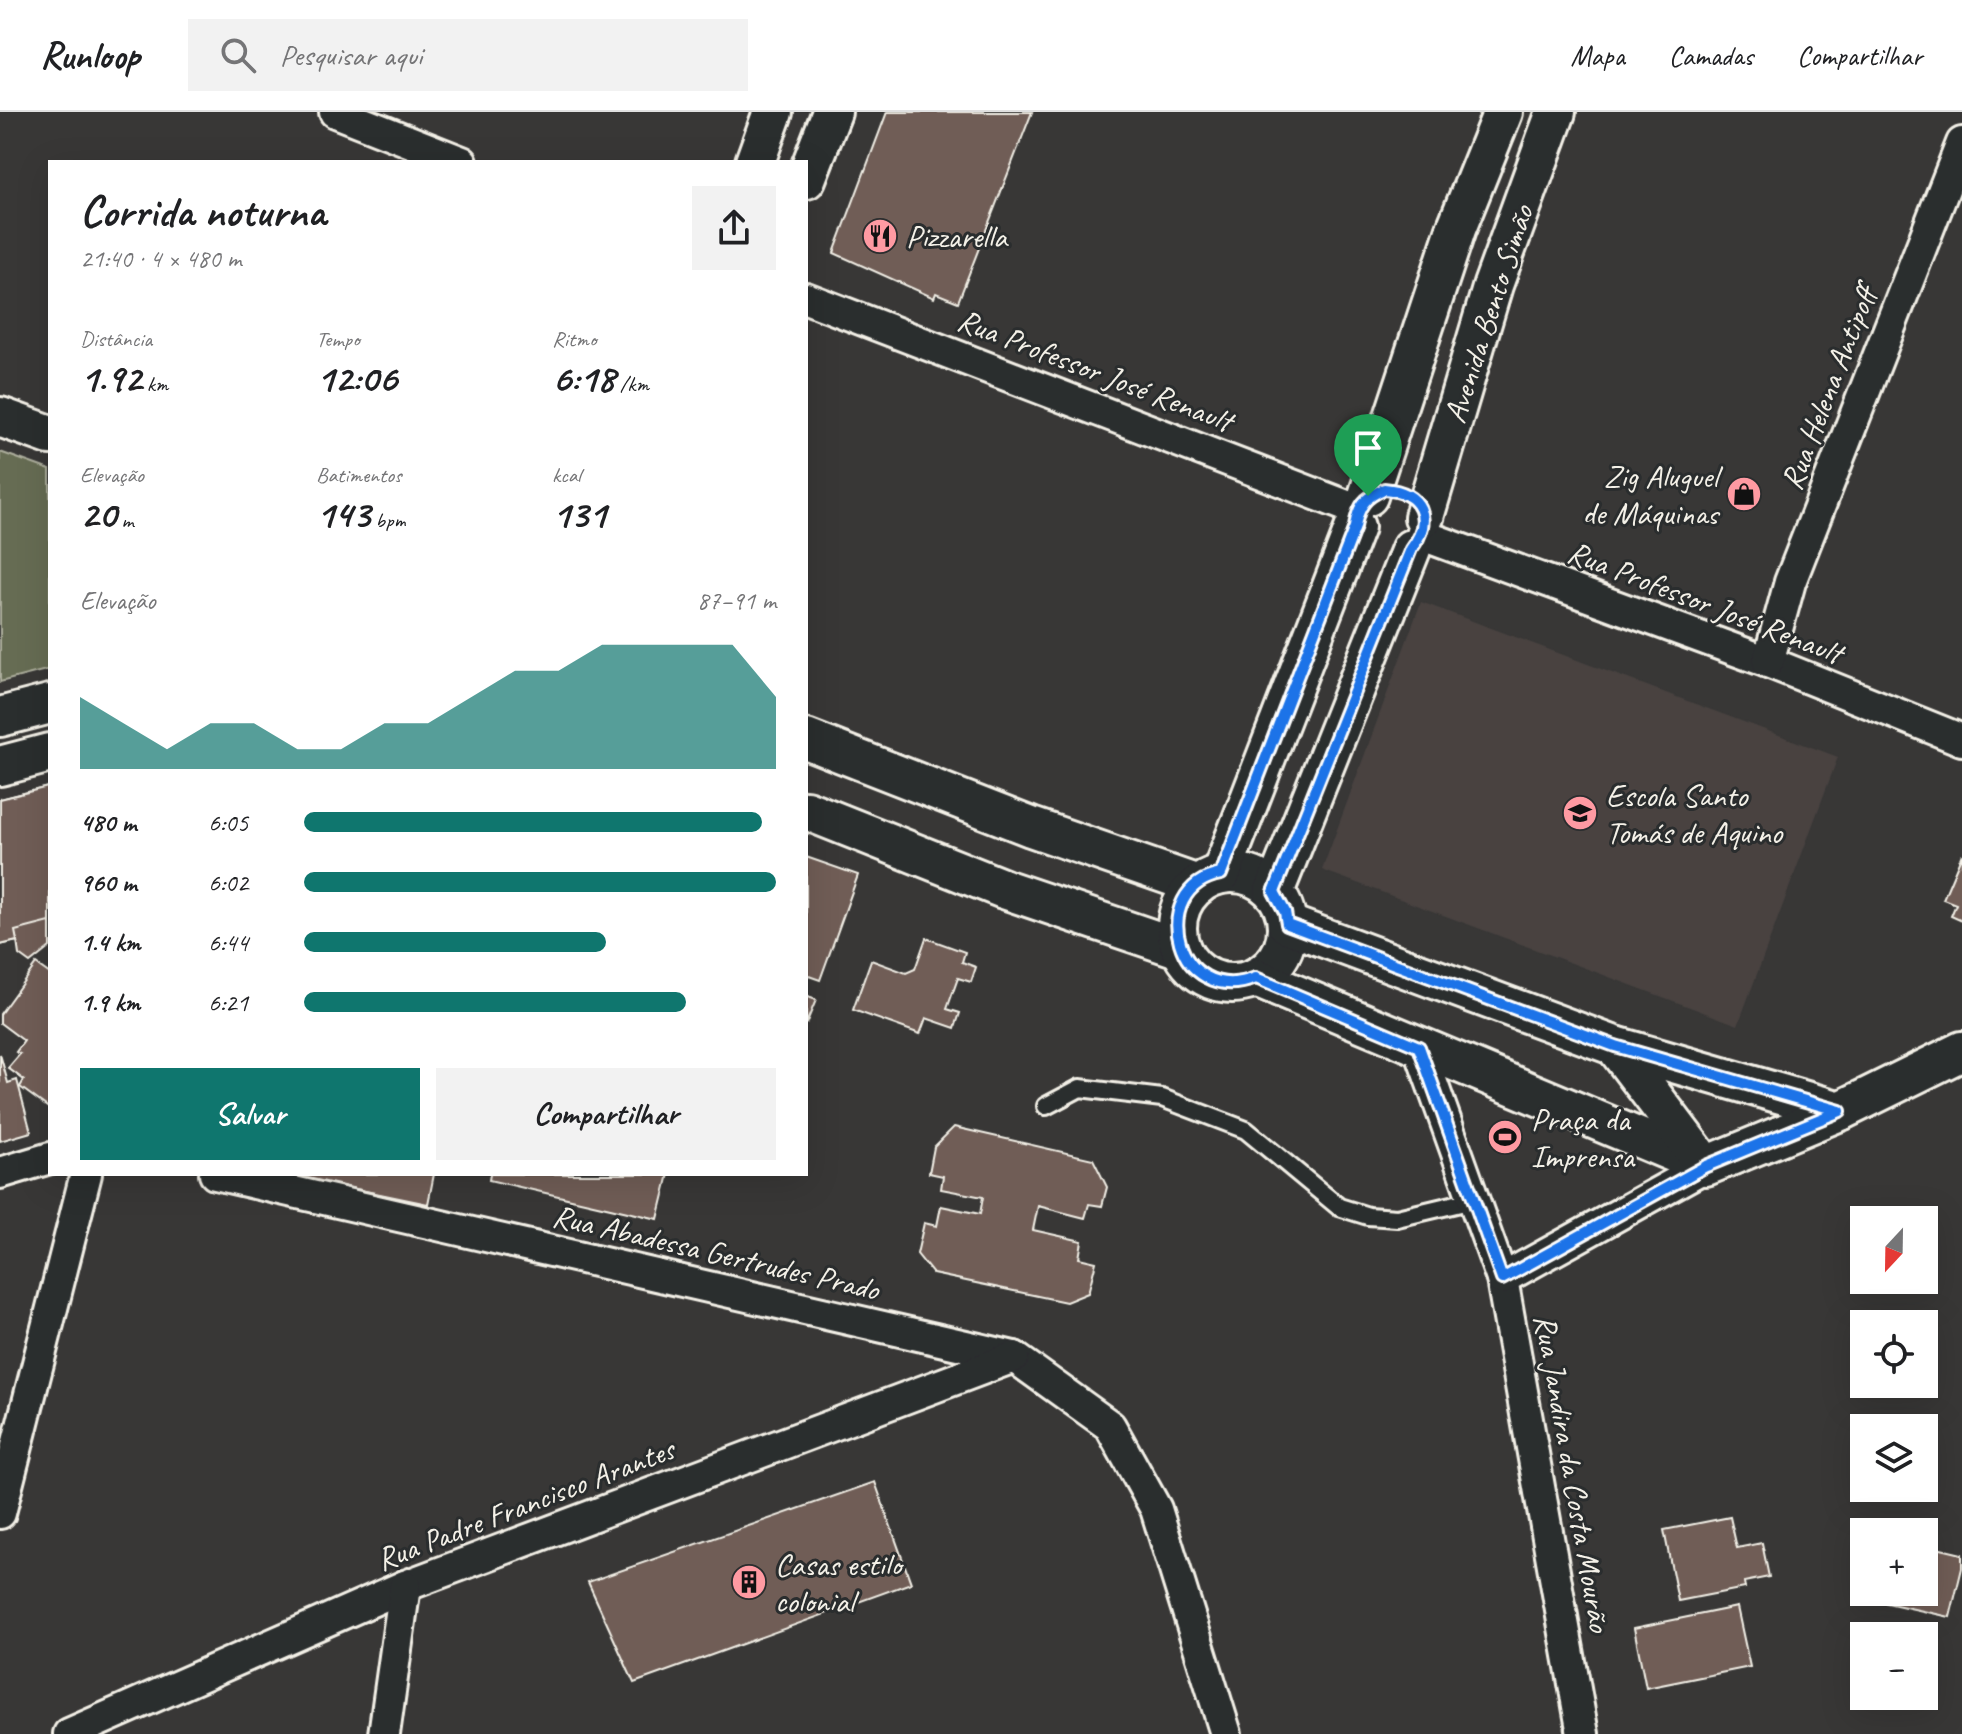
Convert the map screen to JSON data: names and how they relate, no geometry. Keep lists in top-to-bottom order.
{
  "streets": {
    "street": [
      "Avenida Bento Simão",
      "Rua Professor José Renault",
      "Rua Helena Antipoff",
      "Rua Abadessa Gertrudes Prado",
      "Rua Jandira da Costa Mourão",
      "Rua Padre Francisco Arantes"
    ]
  },
  "crossings": [
    ["Avenida Bento Simão", "Rua Professor José Renault"],
    ["Rua Professor José Renault", "Rua Helena Antipoff"],
    ["Rua Abadessa Gertrudes Prado", "Rua Padre Francisco Arantes"]
  ],
  "places": {
    "restaurant": ["Pizzarella"],
    "shop": ["Zig Aluguel de Máquinas"],
    "school or university": ["Escola Santo Tomás de Aquino"],
    "sports": ["Praça da Imprensa"],
    "building": ["Casas estilo colonial"]
  },
  "north": "bottom",
  "page": {
    "header": "Runloop",
    "search": "Pesquisar aqui",
    "nav": ["Mapa", "Camadas", "Compartilhar"],
    "heading": ["Corrida noturna", "21:40 · 4 × 480 m"],
    "stats": [
      ["Distância", "1.92 km"],
      ["Tempo", "12:06"],
      ["Ritmo", "6:18 /km"],
      ["Elevação", "20 m"],
      ["Batimentos", "143 bpm"],
      ["kcal", "131"]
    ],
    "chart": ["Elevação", "87–91 m"],
    "list": [
      {
        "name": "480 m",
        "note": "6:05"
      },
      {
        "name": "960 m",
        "note": "6:02"
      },
      {
        "name": "1.4 km",
        "note": "6:44"
      },
      {
        "name": "1.9 km",
        "note": "6:21"
      }
    ],
    "buttons": ["Salvar", "Compartilhar"],
    "map_buttons": ["+", "−"]
  }
}
